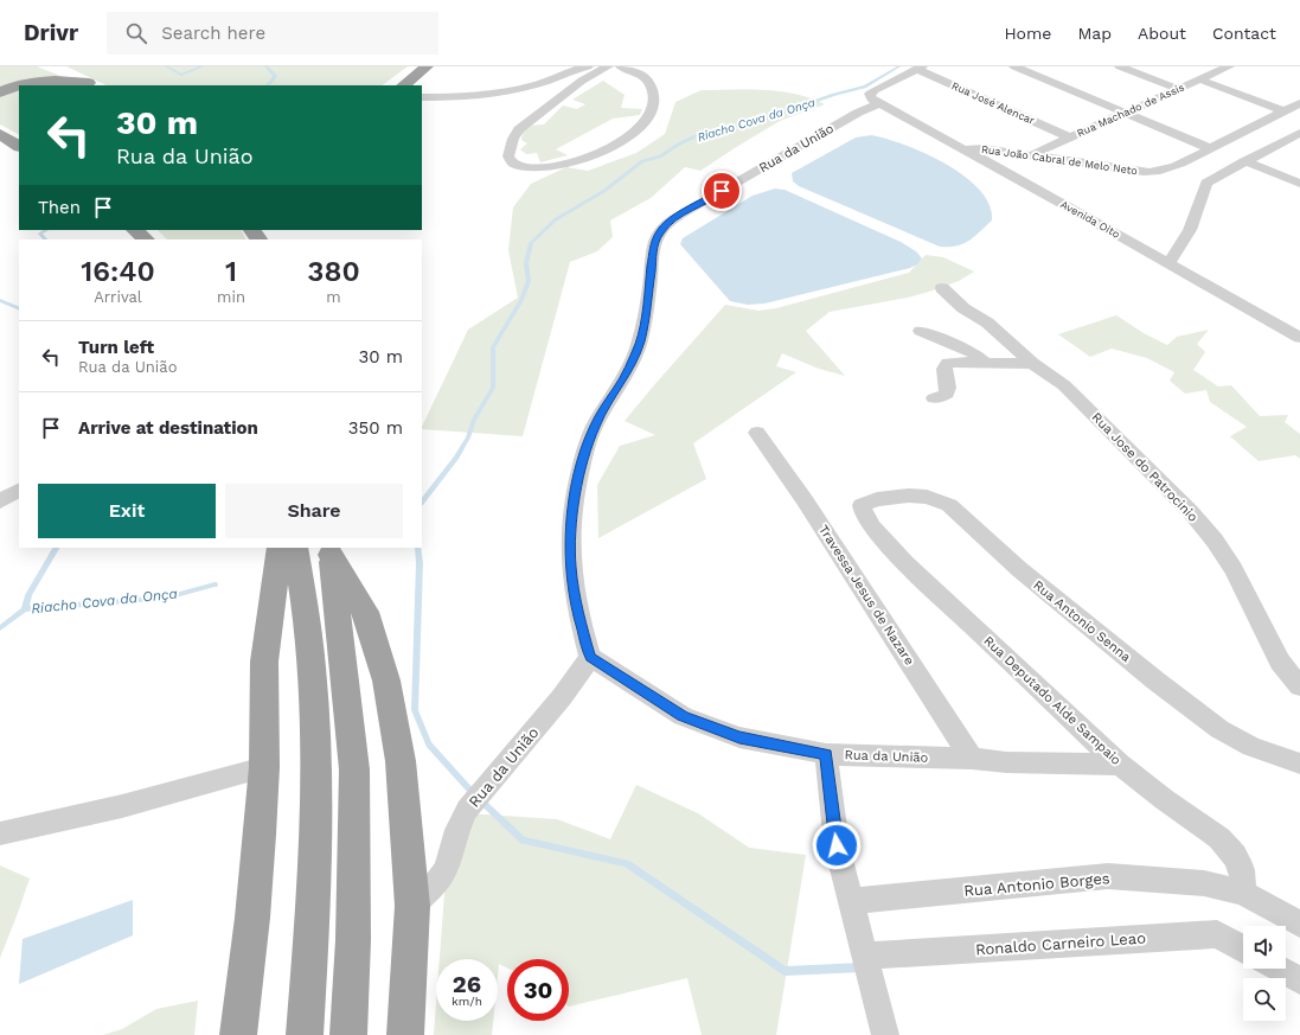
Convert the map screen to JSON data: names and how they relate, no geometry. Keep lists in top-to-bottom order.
{
  "streets": {
    "street": [
      "Rua José Alencar",
      "Rua Machado de Assis",
      "Rua da União",
      "Rua João Cabral de Melo Neto",
      "Avenida Oito",
      "Rua Jose do Patrocinio",
      "Travessa Jesus de Nazare",
      "Rua Antonio Senna",
      "Rua Deputado Alde Sampaio",
      "Rua Antonio Borges",
      "Ronaldo Carneiro Leao"
    ]
  },
  "crossings": [
    ["Rua José Alencar", "Rua Machado de Assis"],
    ["Rua Machado de Assis", "Rua João Cabral de Melo Neto"],
    ["Rua da União", "Avenida Oito"],
    ["Rua da União", "Travessa Jesus de Nazare"],
    ["Rua da União", "Rua Deputado Alde Sampaio"],
    ["Rua João Cabral de Melo Neto", "Avenida Oito"],
    ["Rua Antonio Senna", "Rua Deputado Alde Sampaio"],
    ["Rua Deputado Alde Sampaio", "Rua Antonio Borges"]
  ],
  "water": ["Riacho Cova da Onça"],
  "page": {
    "header": "Drivr",
    "search": "Search here",
    "nav": [
      "Home",
      "Map",
      "About",
      "Contact"
    ],
    "turn": ["30 m", "Rua da União"],
    "then": "Then",
    "eta": [
      "16:40",
      "Arrival",
      "1",
      "min",
      "380",
      "m"
    ],
    "list": [
      {
        "name": "Turn left",
        "note": "Rua da União",
        "value": "30 m"
      },
      {
        "name": "Arrive at destination",
        "value": "350 m"
      }
    ],
    "buttons": ["Exit", "Share"],
    "speed": "26 km/h",
    "limit": "30"
  }
}
